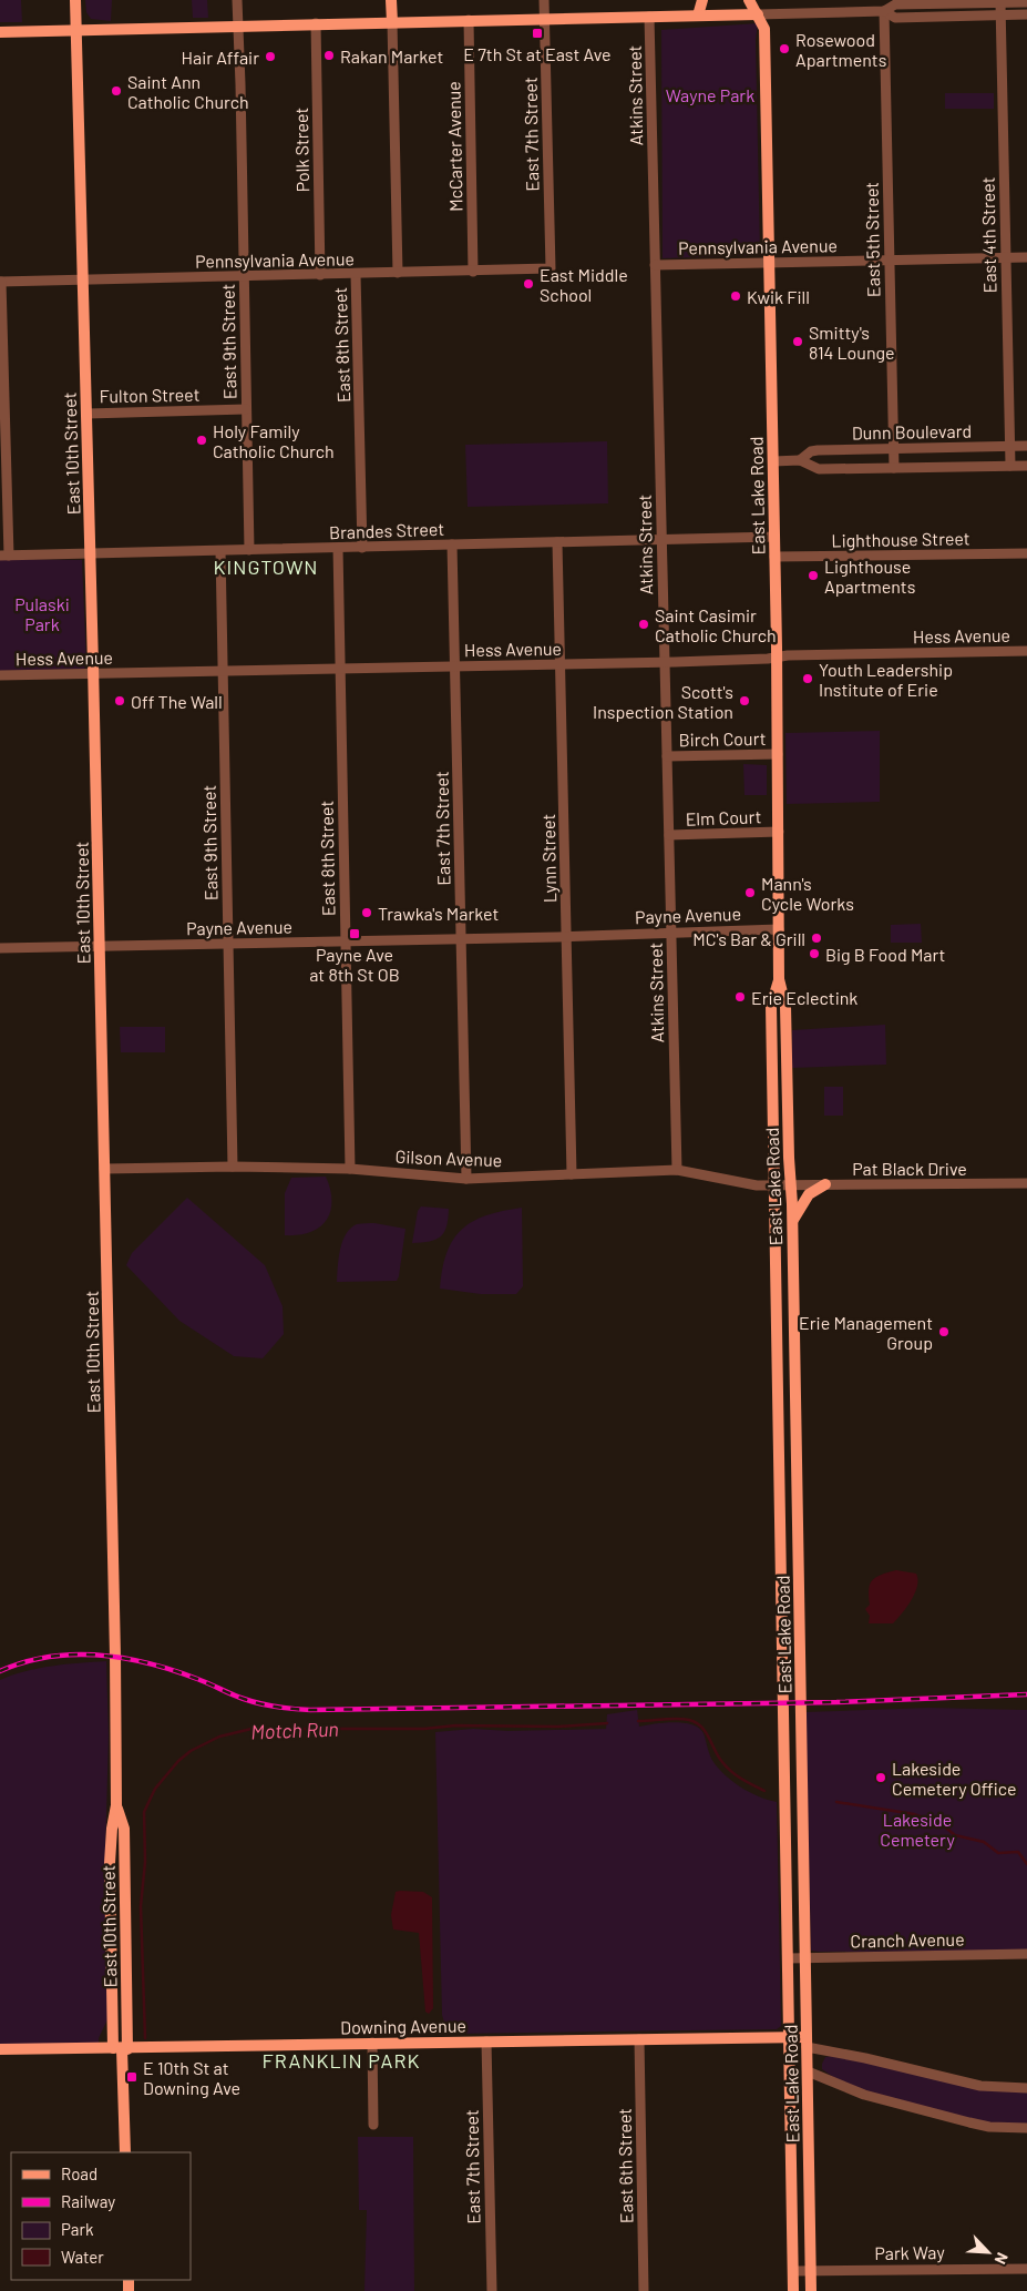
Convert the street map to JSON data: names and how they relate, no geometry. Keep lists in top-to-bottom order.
{
  "streets": {
    "street": [
      "Atkins Street",
      "East 7th Street",
      "McCarter Avenue",
      "Polk Street",
      "East 4th Street",
      "East 5th Street",
      "Pennsylvania Avenue",
      "East 9th Street",
      "East 8th Street",
      "Fulton Street",
      "Dunn Boulevard",
      "East 10th Street",
      "East Lake Road",
      "Brandes Street",
      "Lighthouse Street",
      "Hess Avenue",
      "Birch Court",
      "Elm Court",
      "Lynn Street",
      "Payne Avenue",
      "Gilson Avenue",
      "Pat Black Drive",
      "Cranch Avenue",
      "Downing Avenue",
      "East 6th Street",
      "Park Way"
    ]
  },
  "crossings": [
    ["Atkins Street", "Pennsylvania Avenue"],
    ["Atkins Street", "Brandes Street"],
    ["Atkins Street", "Hess Avenue"],
    ["Atkins Street", "Birch Court"],
    ["Atkins Street", "Elm Court"],
    ["Atkins Street", "Payne Avenue"],
    ["Atkins Street", "Gilson Avenue"],
    ["East 7th Street", "Pennsylvania Avenue"],
    ["East 7th Street", "Brandes Street"],
    ["East 7th Street", "Hess Avenue"],
    ["East 7th Street", "Payne Avenue"],
    ["East 7th Street", "Gilson Avenue"],
    ["East 7th Street", "Downing Avenue"],
    ["McCarter Avenue", "Pennsylvania Avenue"],
    ["Polk Street", "Pennsylvania Avenue"],
    ["East 4th Street", "Pennsylvania Avenue"],
    ["East 4th Street", "Dunn Boulevard"],
    ["East 5th Street", "Pennsylvania Avenue"],
    ["East 5th Street", "Dunn Boulevard"],
    ["Pennsylvania Avenue", "East 9th Street"],
    ["Pennsylvania Avenue", "East 8th Street"],
    ["Pennsylvania Avenue", "East 10th Street"],
    ["Pennsylvania Avenue", "East Lake Road"],
    ["East 9th Street", "Fulton Street"],
    ["East 9th Street", "Brandes Street"],
    ["East 9th Street", "Hess Avenue"],
    ["East 9th Street", "Payne Avenue"],
    ["East 9th Street", "Gilson Avenue"],
    ["East 8th Street", "Brandes Street"],
    ["East 8th Street", "Hess Avenue"],
    ["East 8th Street", "Payne Avenue"],
    ["East 8th Street", "Gilson Avenue"],
    ["Fulton Street", "East 10th Street"],
    ["Dunn Boulevard", "East Lake Road"],
    ["East 10th Street", "Brandes Street"],
    ["East 10th Street", "Hess Avenue"],
    ["East 10th Street", "Payne Avenue"],
    ["East 10th Street", "Gilson Avenue"],
    ["East 10th Street", "Downing Avenue"],
    ["East Lake Road", "Brandes Street"],
    ["East Lake Road", "Lighthouse Street"],
    ["East Lake Road", "Hess Avenue"],
    ["East Lake Road", "Birch Court"],
    ["East Lake Road", "Elm Court"],
    ["East Lake Road", "Payne Avenue"],
    ["East Lake Road", "Gilson Avenue"],
    ["East Lake Road", "Pat Black Drive"],
    ["East Lake Road", "Cranch Avenue"],
    ["East Lake Road", "Downing Avenue"],
    ["East Lake Road", "Park Way"],
    ["Brandes Street", "Lynn Street"],
    ["Hess Avenue", "Lynn Street"],
    ["Lynn Street", "Payne Avenue"],
    ["Lynn Street", "Gilson Avenue"],
    ["Gilson Avenue", "Pat Black Drive"],
    ["Downing Avenue", "East 6th Street"]
  ],
  "districts": ["KINGTOWN", "FRANKLIN PARK"],
  "water": ["Motch Run"],
  "parks": ["Wayne Park", "Pulaski Park", "Lakeside Cemetery"],
  "places": {
    "transit": ["E 7th St at East Ave", "Payne Ave at 8th St OB", "E 10th St at Downing Ave"],
    "other": [
      "Rosewood Apartments",
      "Rakan Market",
      "Hair Affair",
      "Saint Ann Catholic Church",
      "East Middle School",
      "Kwik Fill",
      "Smitty's 814 Lounge",
      "Holy Family Catholic Church",
      "Lighthouse Apartments",
      "Saint Casimir Catholic Church",
      "Youth Leadership Institute of Erie",
      "Off The Wall",
      "Scott's Inspection Station",
      "Mann's Cycle Works",
      "Trawka's Market",
      "MC's Bar & Grill",
      "Big B Food Mart",
      "Erie Eclectink",
      "Erie Management Group",
      "Lakeside Cemetery Office"
    ]
  },
  "legend": [
    "Road",
    "Railway",
    "Park",
    "Water"
  ],
  "north": "bottom right"
}
